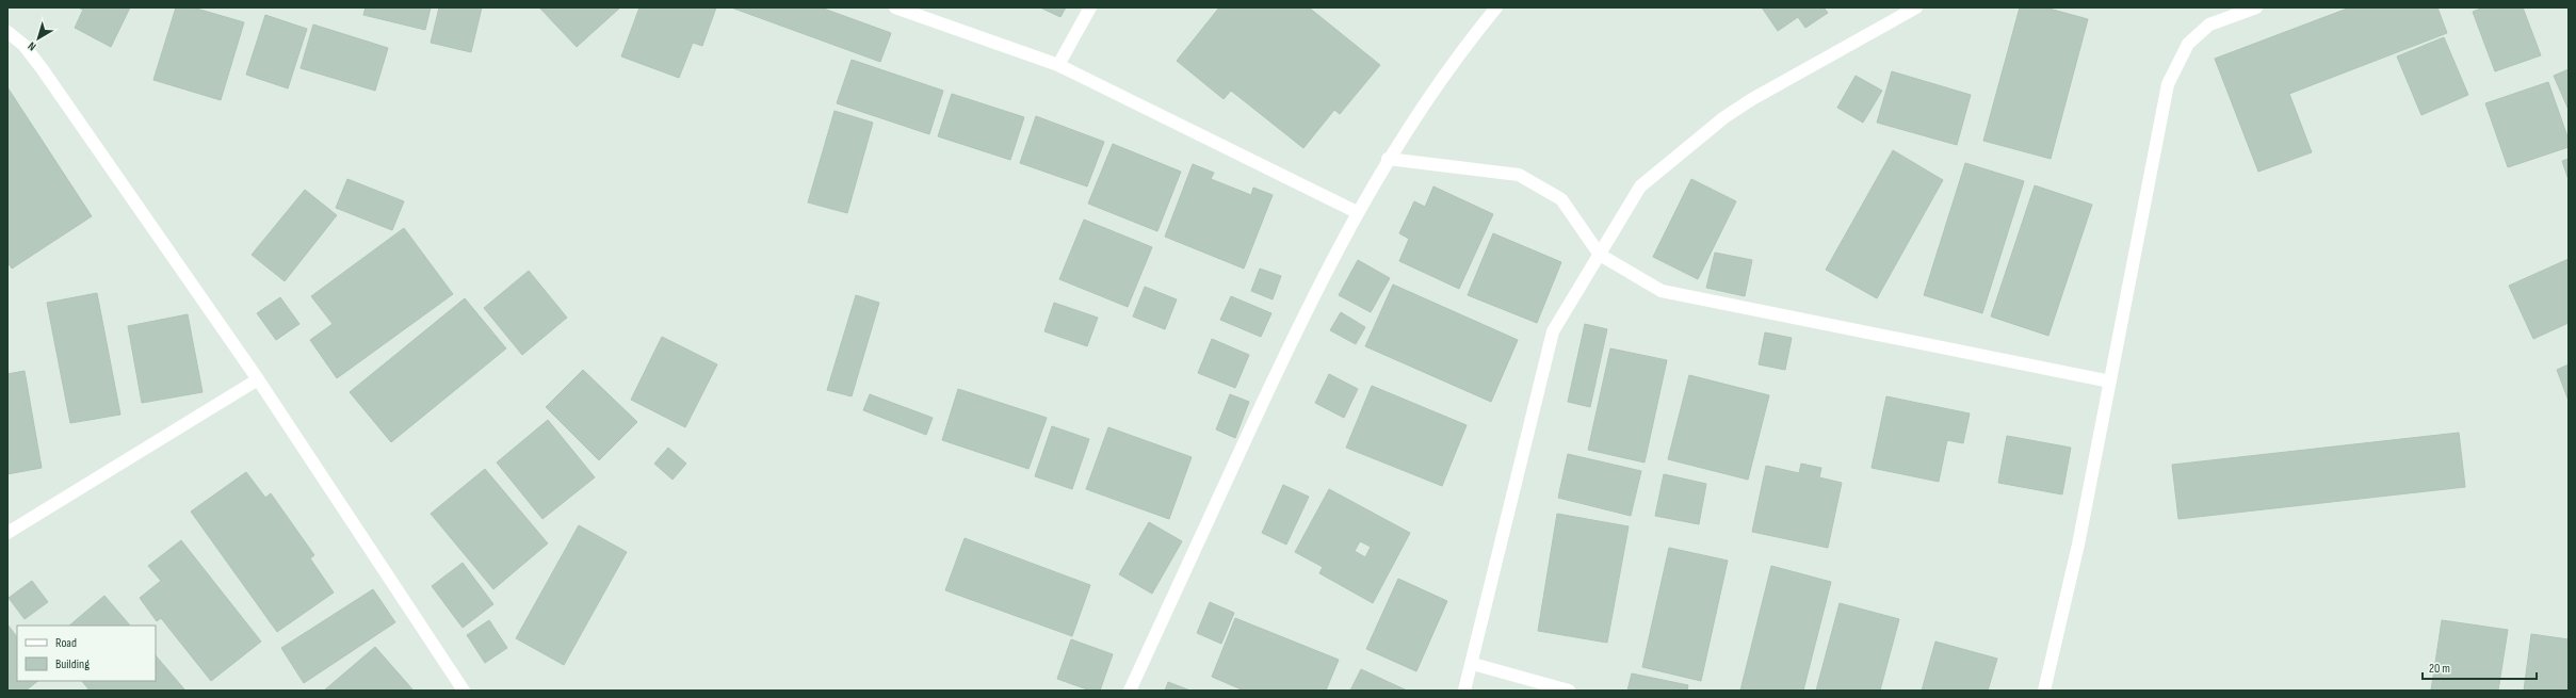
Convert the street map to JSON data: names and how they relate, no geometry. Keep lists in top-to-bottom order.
{
  "legend": ["Road", "Building"],
  "scale_bar": "20 m",
  "north": "bottom left"
}
